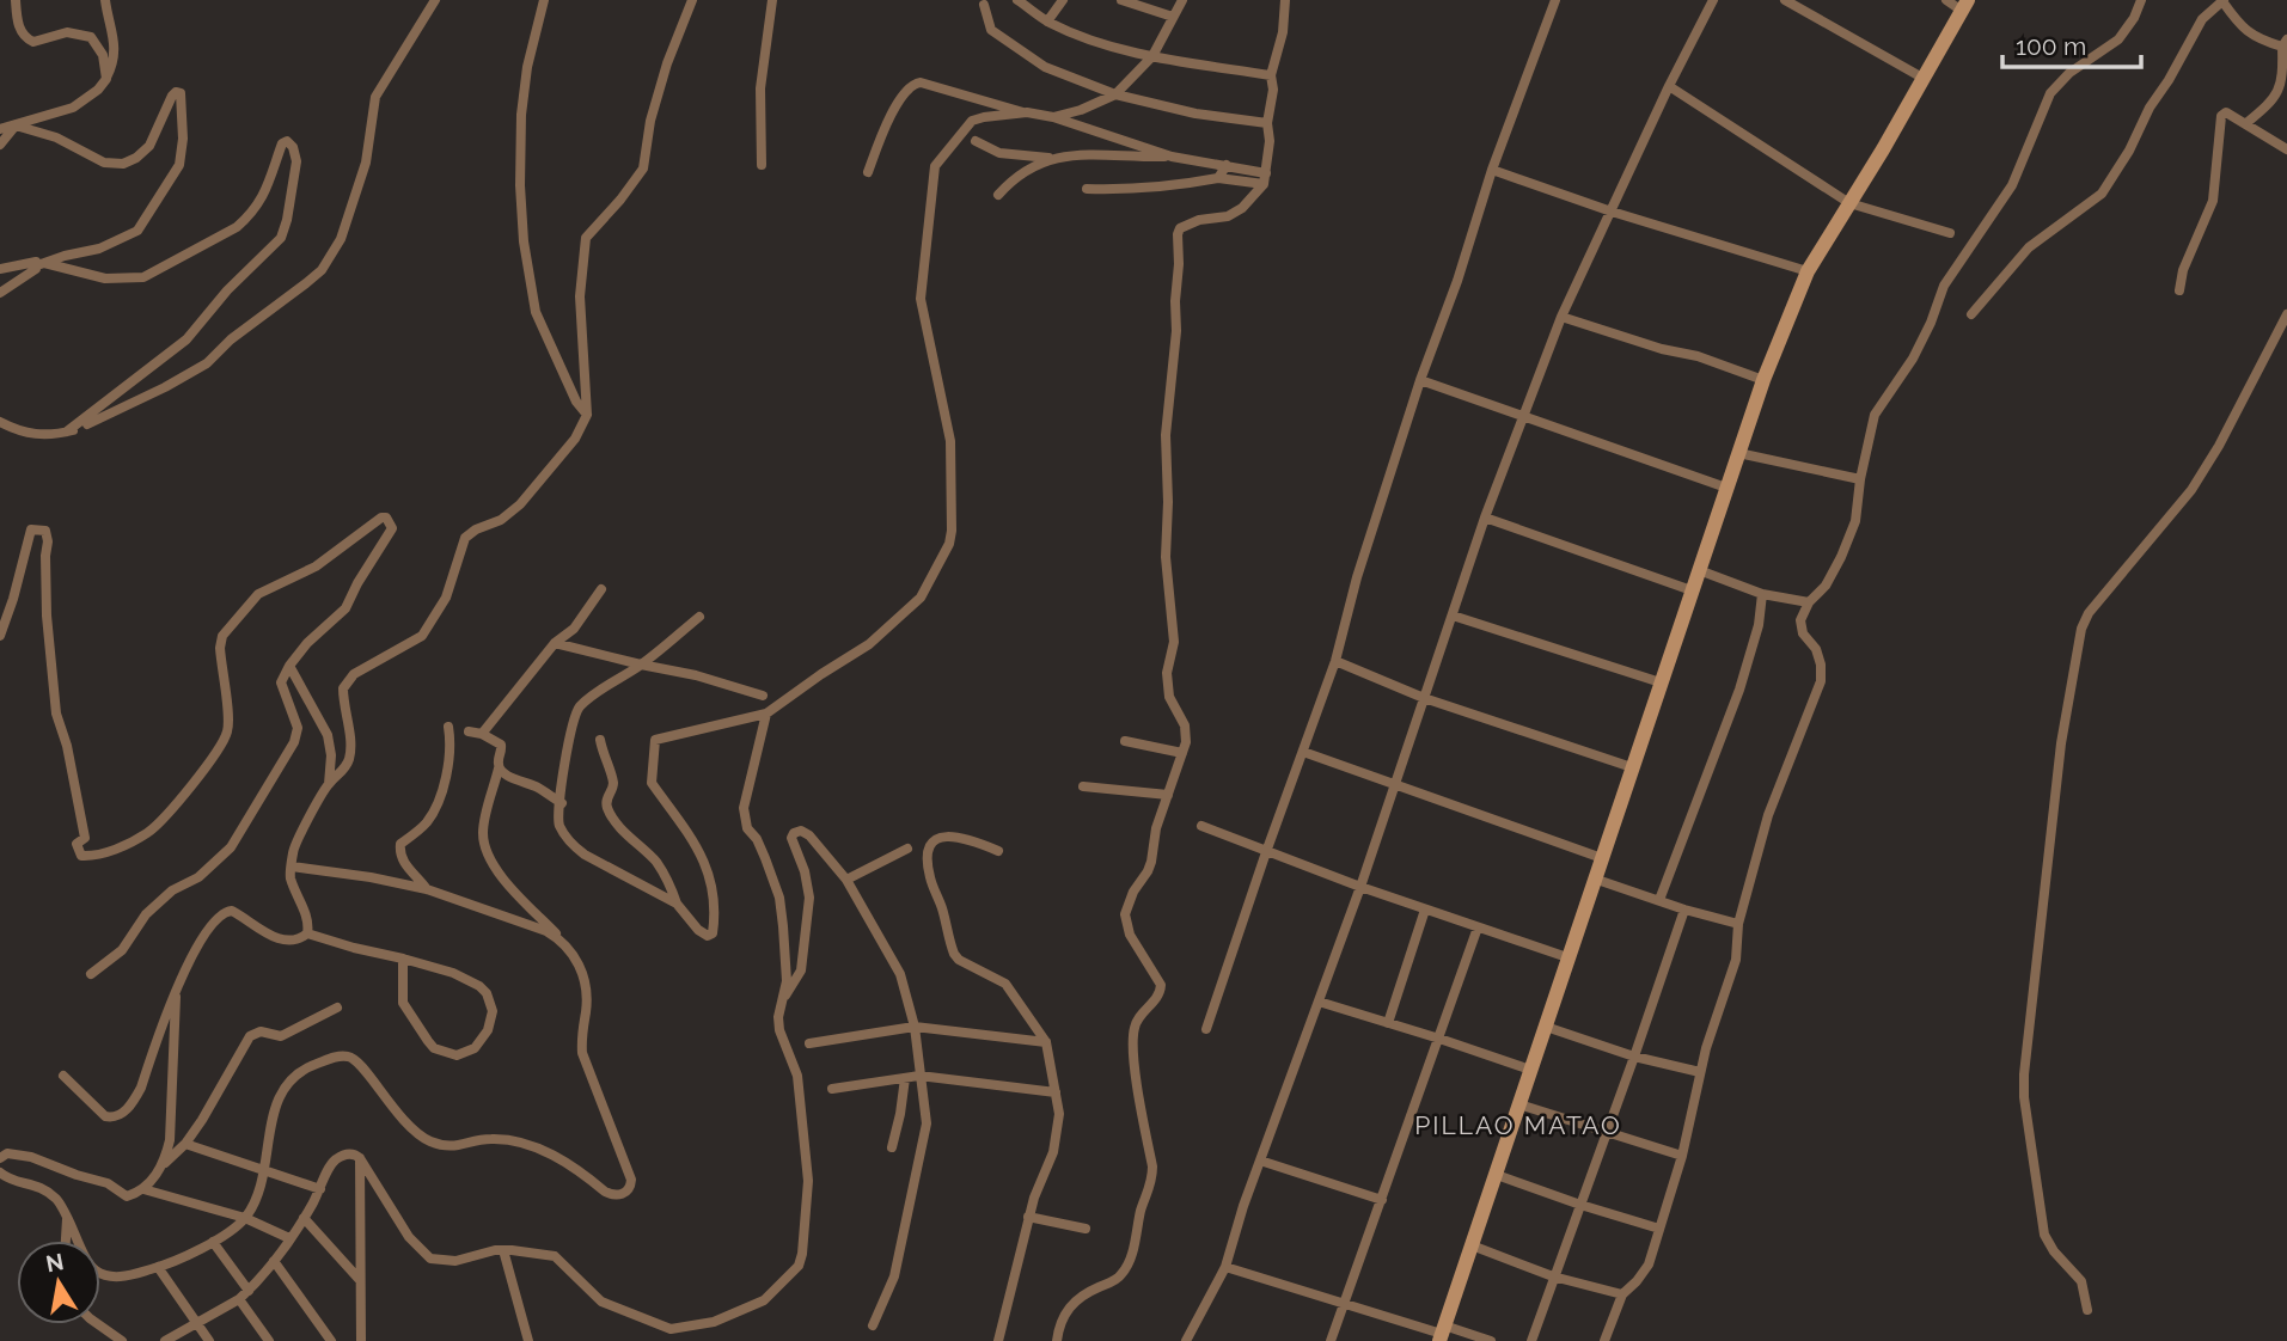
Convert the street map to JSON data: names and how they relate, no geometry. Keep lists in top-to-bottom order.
{
  "districts": ["PILLAO MATAO"],
  "scale_bar": "100 m",
  "north": "top"
}
